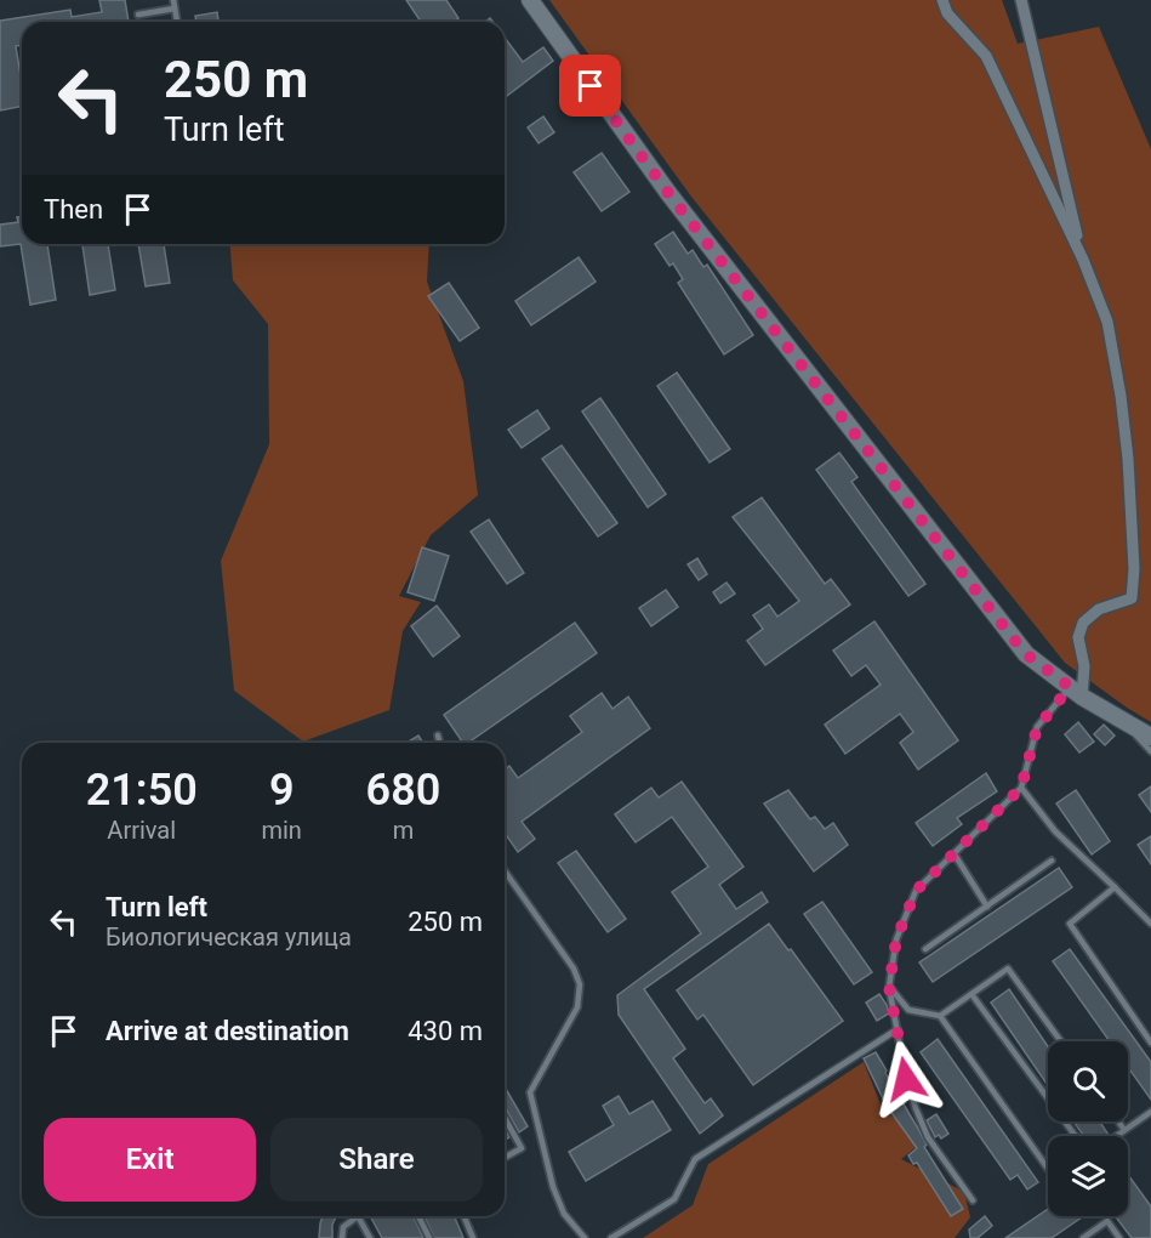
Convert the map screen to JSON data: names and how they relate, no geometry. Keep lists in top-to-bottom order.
{
  "page": {
    "turn": ["250 m", "Turn left"],
    "then": "Then",
    "eta": [
      "21:50",
      "Arrival",
      "9",
      "min",
      "680",
      "m"
    ],
    "list": [
      {
        "name": "Turn left",
        "note": "Биологическая улица",
        "value": "250 m"
      },
      {
        "name": "Arrive at destination",
        "value": "430 m"
      }
    ],
    "buttons": ["Exit", "Share"]
  }
}
